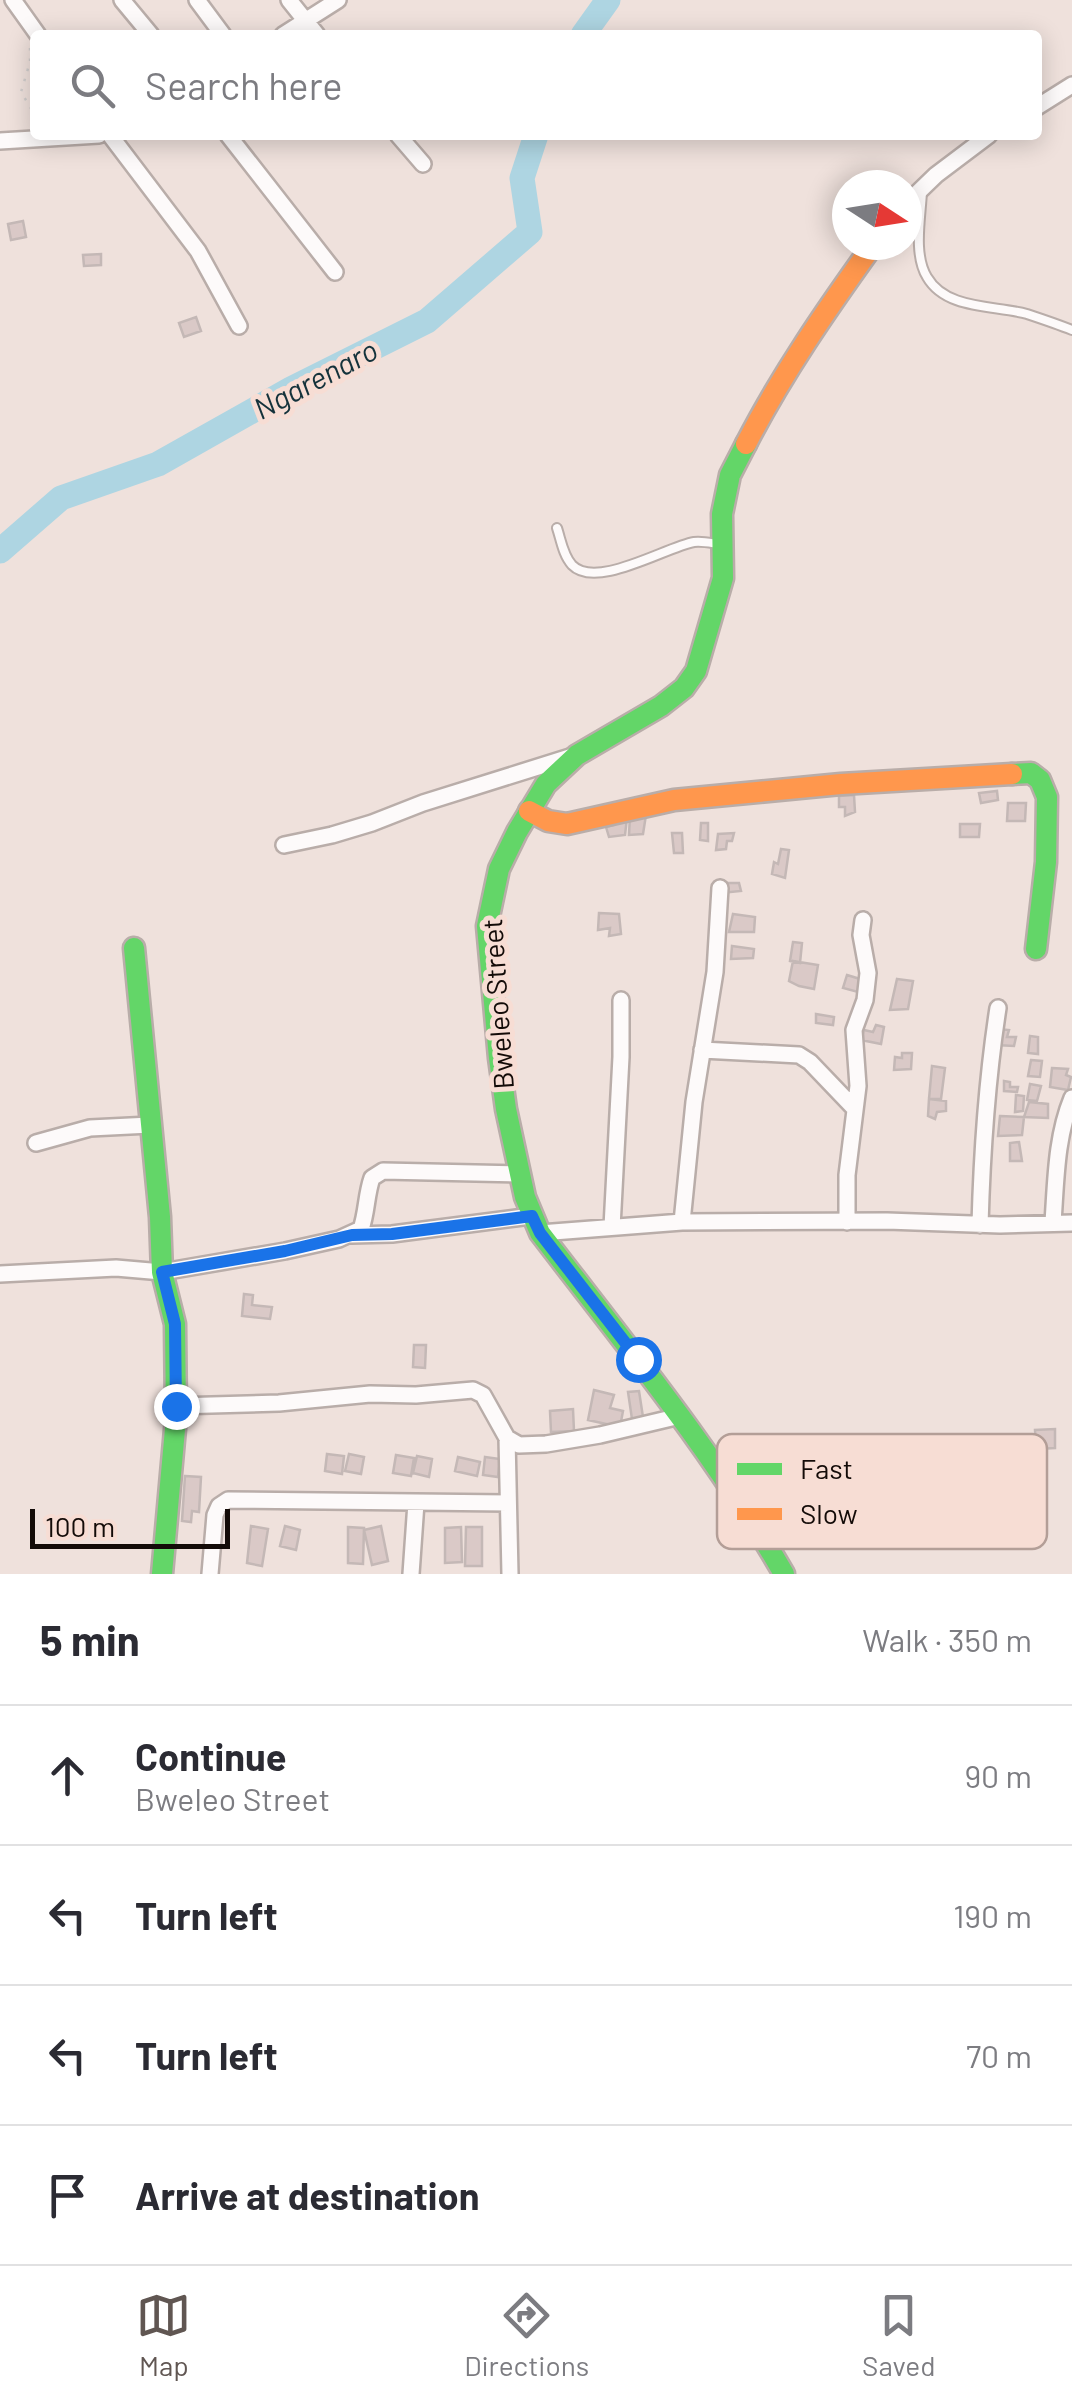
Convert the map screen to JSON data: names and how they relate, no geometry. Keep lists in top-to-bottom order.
{
  "streets": {
    "street": ["Bweleo Street"]
  },
  "water": ["Ngarenaro"],
  "legend": ["Fast", "Slow"],
  "scale_bar": "100 m",
  "north": "right",
  "page": {
    "search": "Search here",
    "scale": "100 m",
    "heading": ["5 min", "Walk · 350 m"],
    "list": [
      ["Continue", "Bweleo Street", "90 m"],
      ["Turn left", "190 m"],
      ["Turn left", "70 m"],
      "Arrive at destination"
    ],
    "nav": ["Map", "Directions", "Saved"]
  }
}
